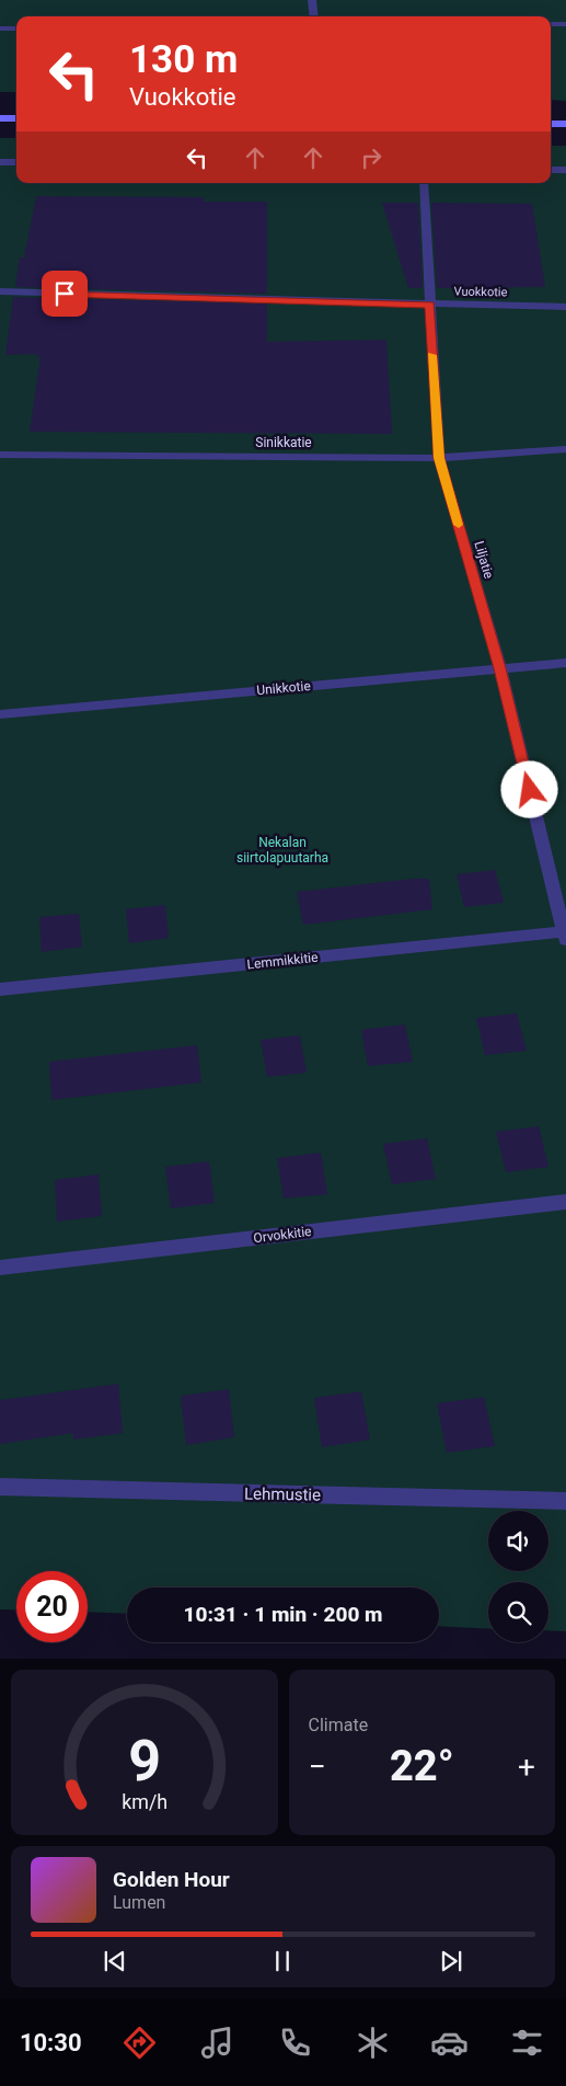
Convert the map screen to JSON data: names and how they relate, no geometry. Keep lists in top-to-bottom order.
{
  "streets": {
    "lane": [
      "Vuokkotie",
      "Sinikkatie",
      "Liljatie",
      "Unikkotie",
      "Lemmikkitie",
      "Orvokkitie",
      "Lehmustie"
    ]
  },
  "crossings": [
    ["Vuokkotie", "Liljatie"],
    ["Sinikkatie", "Liljatie"],
    ["Liljatie", "Unikkotie"],
    ["Liljatie", "Lemmikkitie"]
  ],
  "parks": ["Nekalan siirtolapuutarha"],
  "page": {
    "turn": ["130 m", "Vuokkotie"],
    "limit": "20",
    "trip": "10:31 · 1 min · 200 m",
    "tile": "Climate",
    "heat": ["−", "22°", "+"],
    "song": ["Golden Hour", "Lumen"],
    "tabs": "10:30",
    "gauge": ["9", "km/h"]
  }
}
